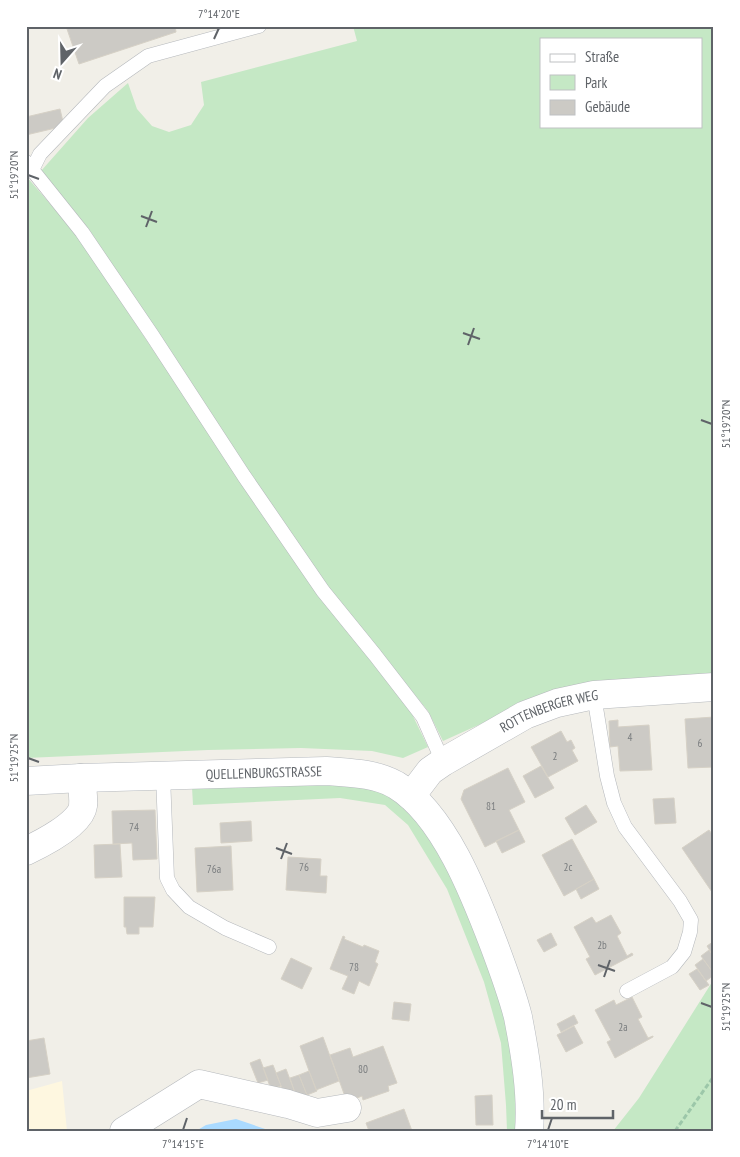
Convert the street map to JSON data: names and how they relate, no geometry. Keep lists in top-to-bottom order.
{
  "streets": {
    "street": ["ROTTENBERGER WEG", "QUELLENBURGSTRASSE"]
  },
  "crossings": [
    ["ROTTENBERGER WEG", "QUELLENBURGSTRASSE"]
  ],
  "house_numbers": [
    "4",
    "6",
    "2",
    "81",
    "74",
    "76",
    "2c",
    "76a",
    "2b",
    "78",
    "2a",
    "80"
  ],
  "legend": ["Straße", "Park", "Gebäude"],
  "scale_bar": "20 m",
  "north": "bottom",
  "coordinates": [
    "7°14'20\"E",
    "51°19'20\"N",
    "51°19'25\"N",
    "7°14'15\"E",
    "7°14'10\"E"
  ]
}
